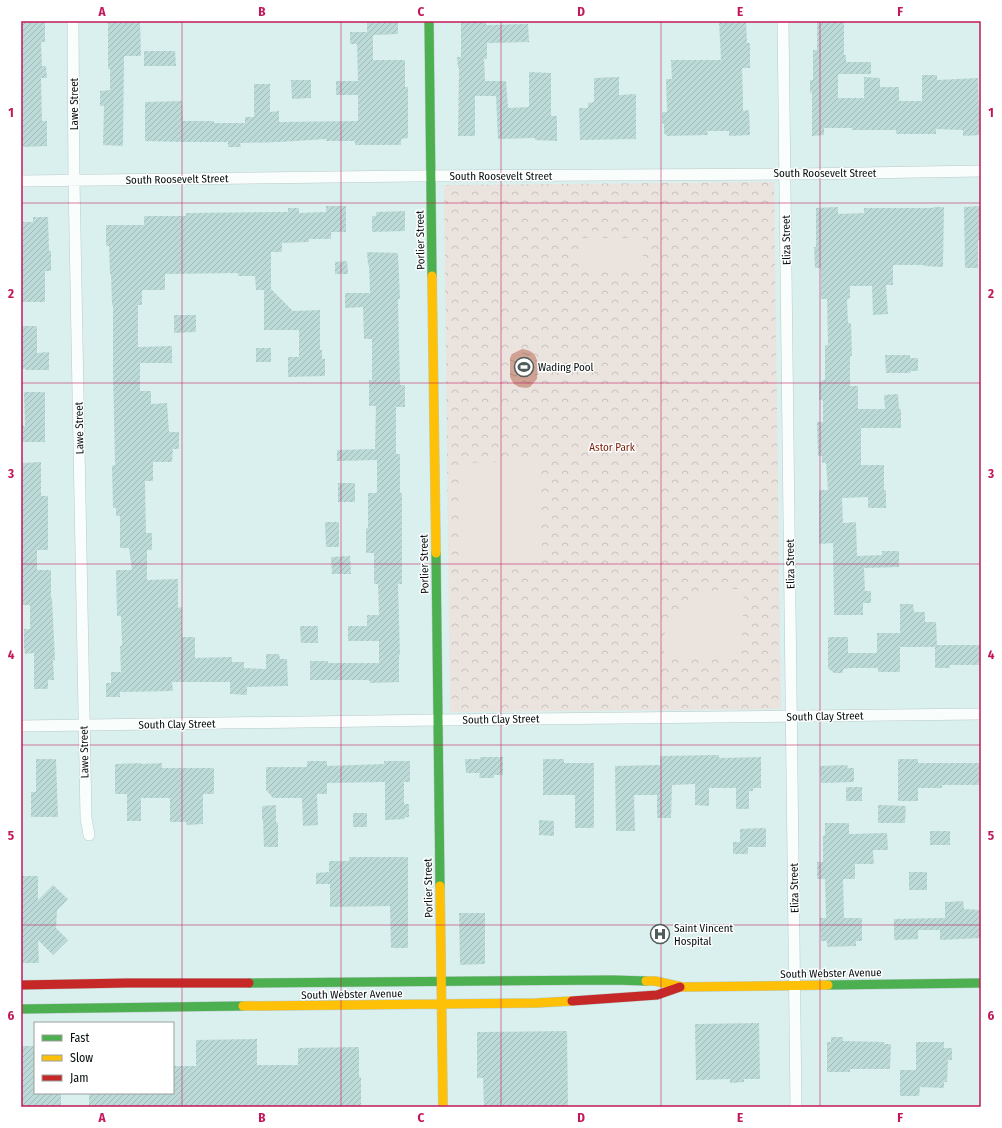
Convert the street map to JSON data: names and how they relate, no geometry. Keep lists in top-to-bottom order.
{
  "streets": {
    "main road": ["Porlier Street", "South Webster Avenue"],
    "street": [
      "Lawe Street",
      "South Roosevelt Street",
      "Eliza Street",
      "South Clay Street"
    ]
  },
  "crossings": [
    ["Lawe Street", "South Roosevelt Street"],
    ["Lawe Street", "South Clay Street"],
    ["South Roosevelt Street", "Porlier Street"],
    ["South Roosevelt Street", "Eliza Street"],
    ["Porlier Street", "South Clay Street"],
    ["Porlier Street", "South Webster Avenue"],
    ["Eliza Street", "South Clay Street"],
    ["Eliza Street", "South Webster Avenue"]
  ],
  "parks": ["Astor Park"],
  "places": {
    "sports": ["Wading Pool"],
    "hospital": ["Saint Vincent Hospital"]
  },
  "legend": ["Fast", "Slow", "Jam"],
  "grid": {
    "columns": [
      "A",
      "B",
      "C",
      "D",
      "E",
      "F"
    ],
    "rows": [
      "1",
      "2",
      "3",
      "4",
      "5",
      "6"
    ]
  }
}
